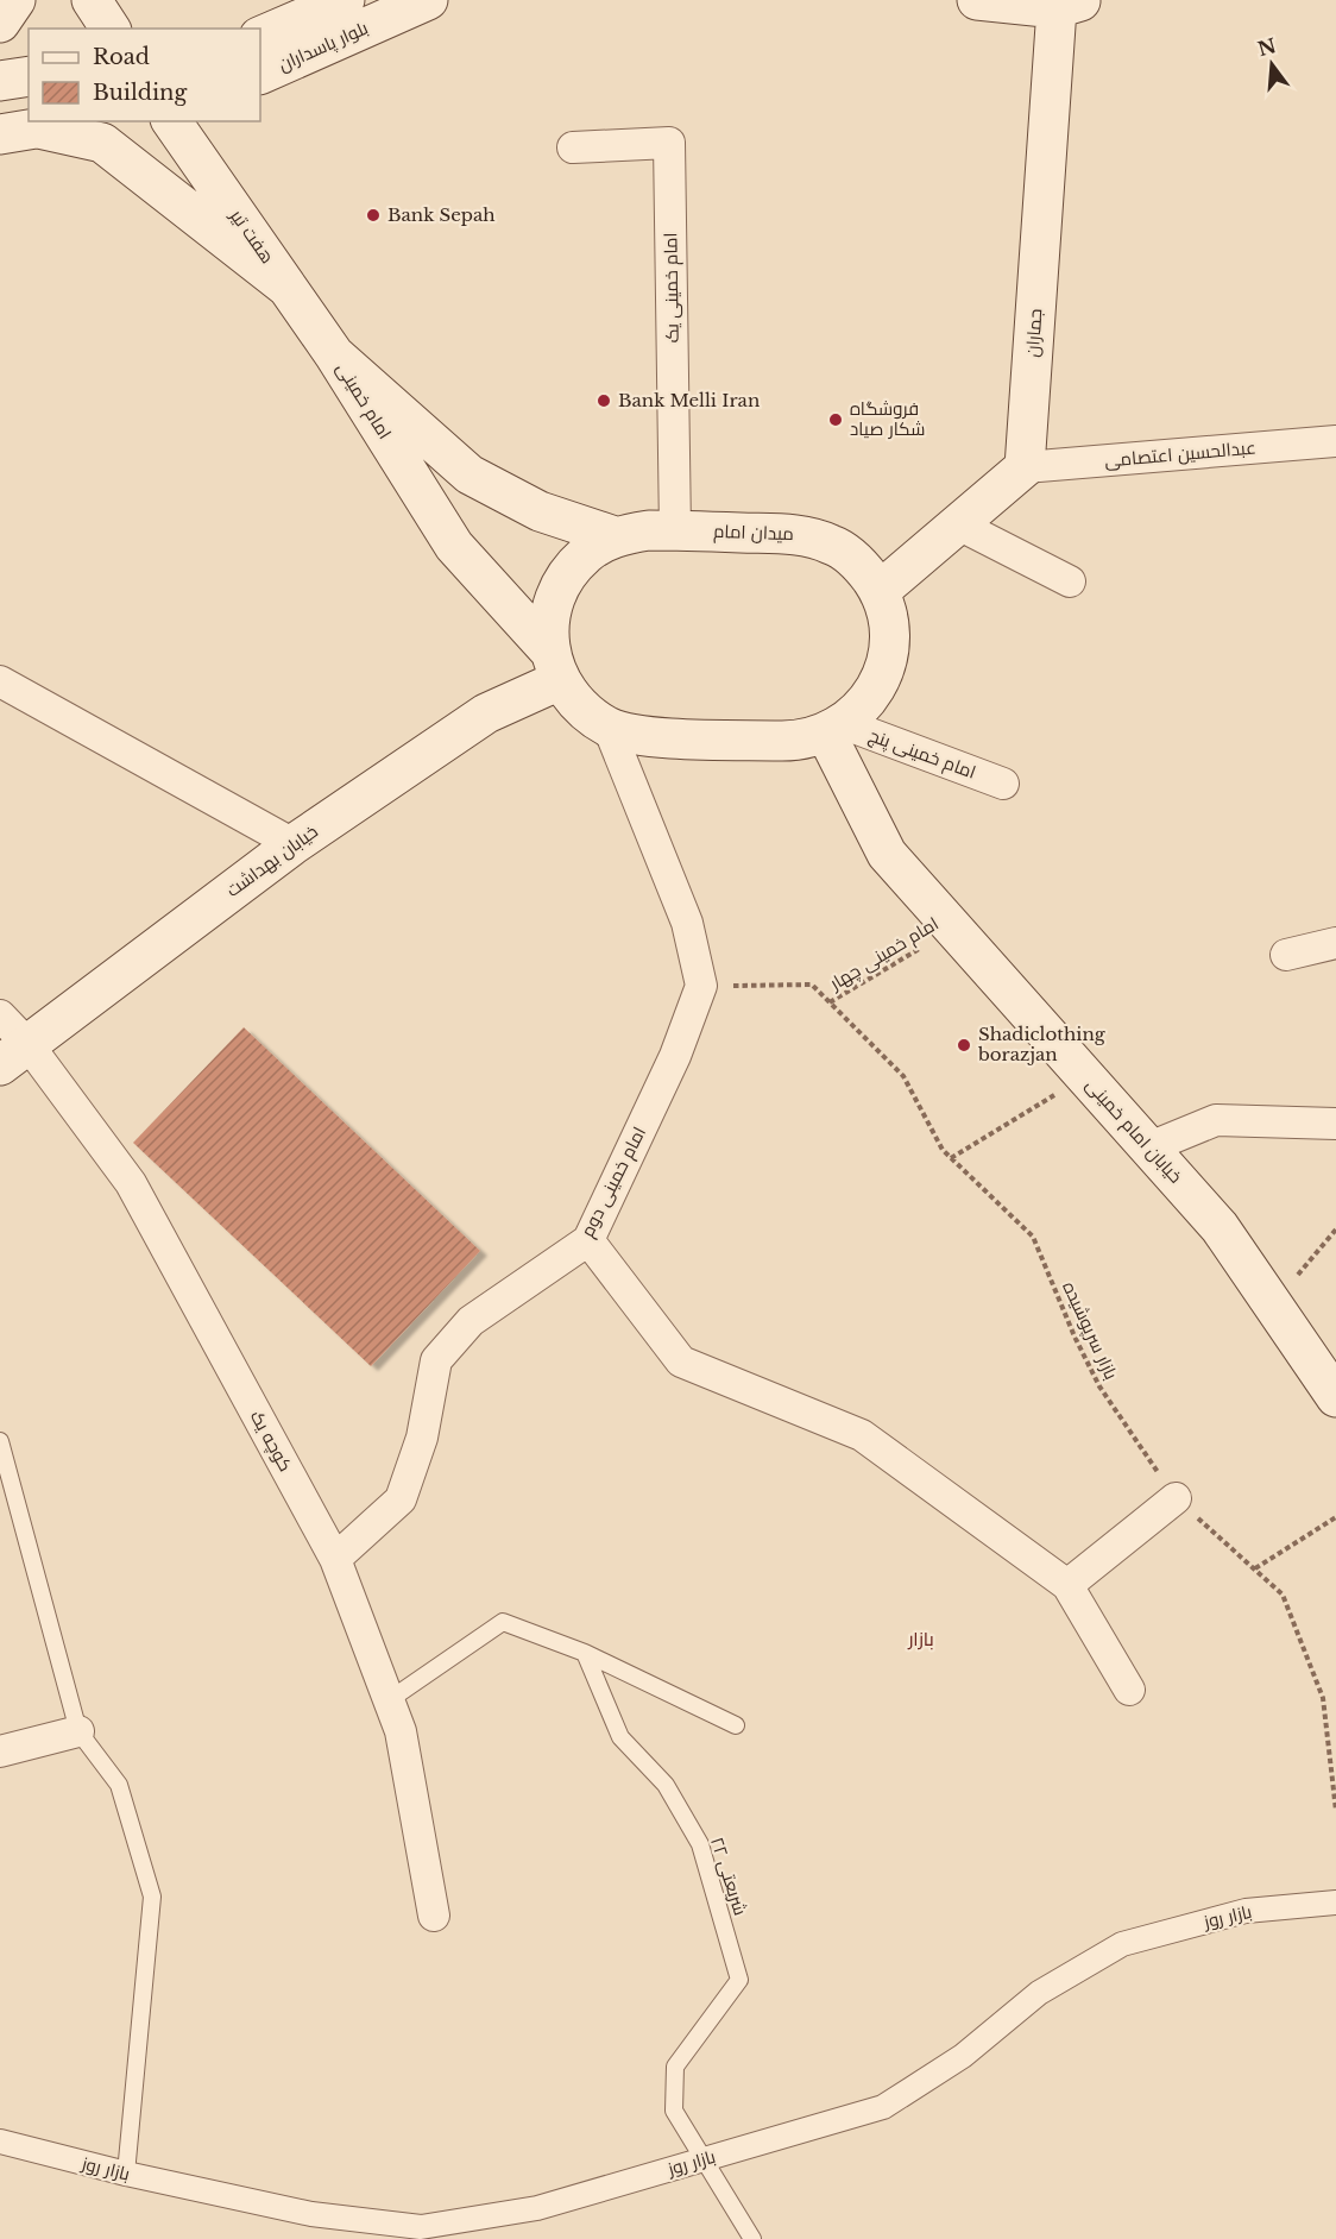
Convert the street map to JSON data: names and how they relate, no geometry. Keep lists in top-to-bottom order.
{
  "streets": {
    "main road": [
      "بلوار پاسداران",
      "هفت تیر",
      "جماران",
      "امام خمینی",
      "میدان امام",
      "خیابان بهداشت",
      "خیابان امام خمینی"
    ],
    "street": [
      "امام خمینی یک",
      "عبدالحسین اعتصامی",
      "امام خمینی پنج",
      "امام خمینی دوم",
      "کوچه یک",
      "بازار روز"
    ],
    "lane": ["شریعتی ۲۲"],
    "path": ["امام خمینی چهار", "بازار سرپوشیده"]
  },
  "crossings": [
    ["هفت تیر", "امام خمینی"],
    ["امام خمینی یک", "میدان امام"],
    ["جماران", "عبدالحسین اعتصامی"],
    ["امام خمینی", "میدان امام"],
    ["امام خمینی", "خیابان بهداشت"],
    ["میدان امام", "امام خمینی پنج"],
    ["میدان امام", "خیابان بهداشت"],
    ["میدان امام", "خیابان امام خمینی"],
    ["امام خمینی پنج", "خیابان امام خمینی"],
    ["خیابان بهداشت", "کوچه یک"],
    ["امام خمینی چهار", "خیابان امام خمینی"],
    ["امام خمینی چهار", "بازار سرپوشیده"],
    ["امام خمینی دوم", "بازار سرپوشیده"],
    ["امام خمینی دوم", "کوچه یک"],
    ["شریعتی ۲۲", "بازار روز"]
  ],
  "districts": ["بازار"],
  "places": [
    "Bank Sepah",
    "Bank Melli Iran",
    "فروشگاه شکار صیاد",
    "Shadiclothing borazjan"
  ],
  "legend": ["Road", "Building"],
  "north": "top"
}
